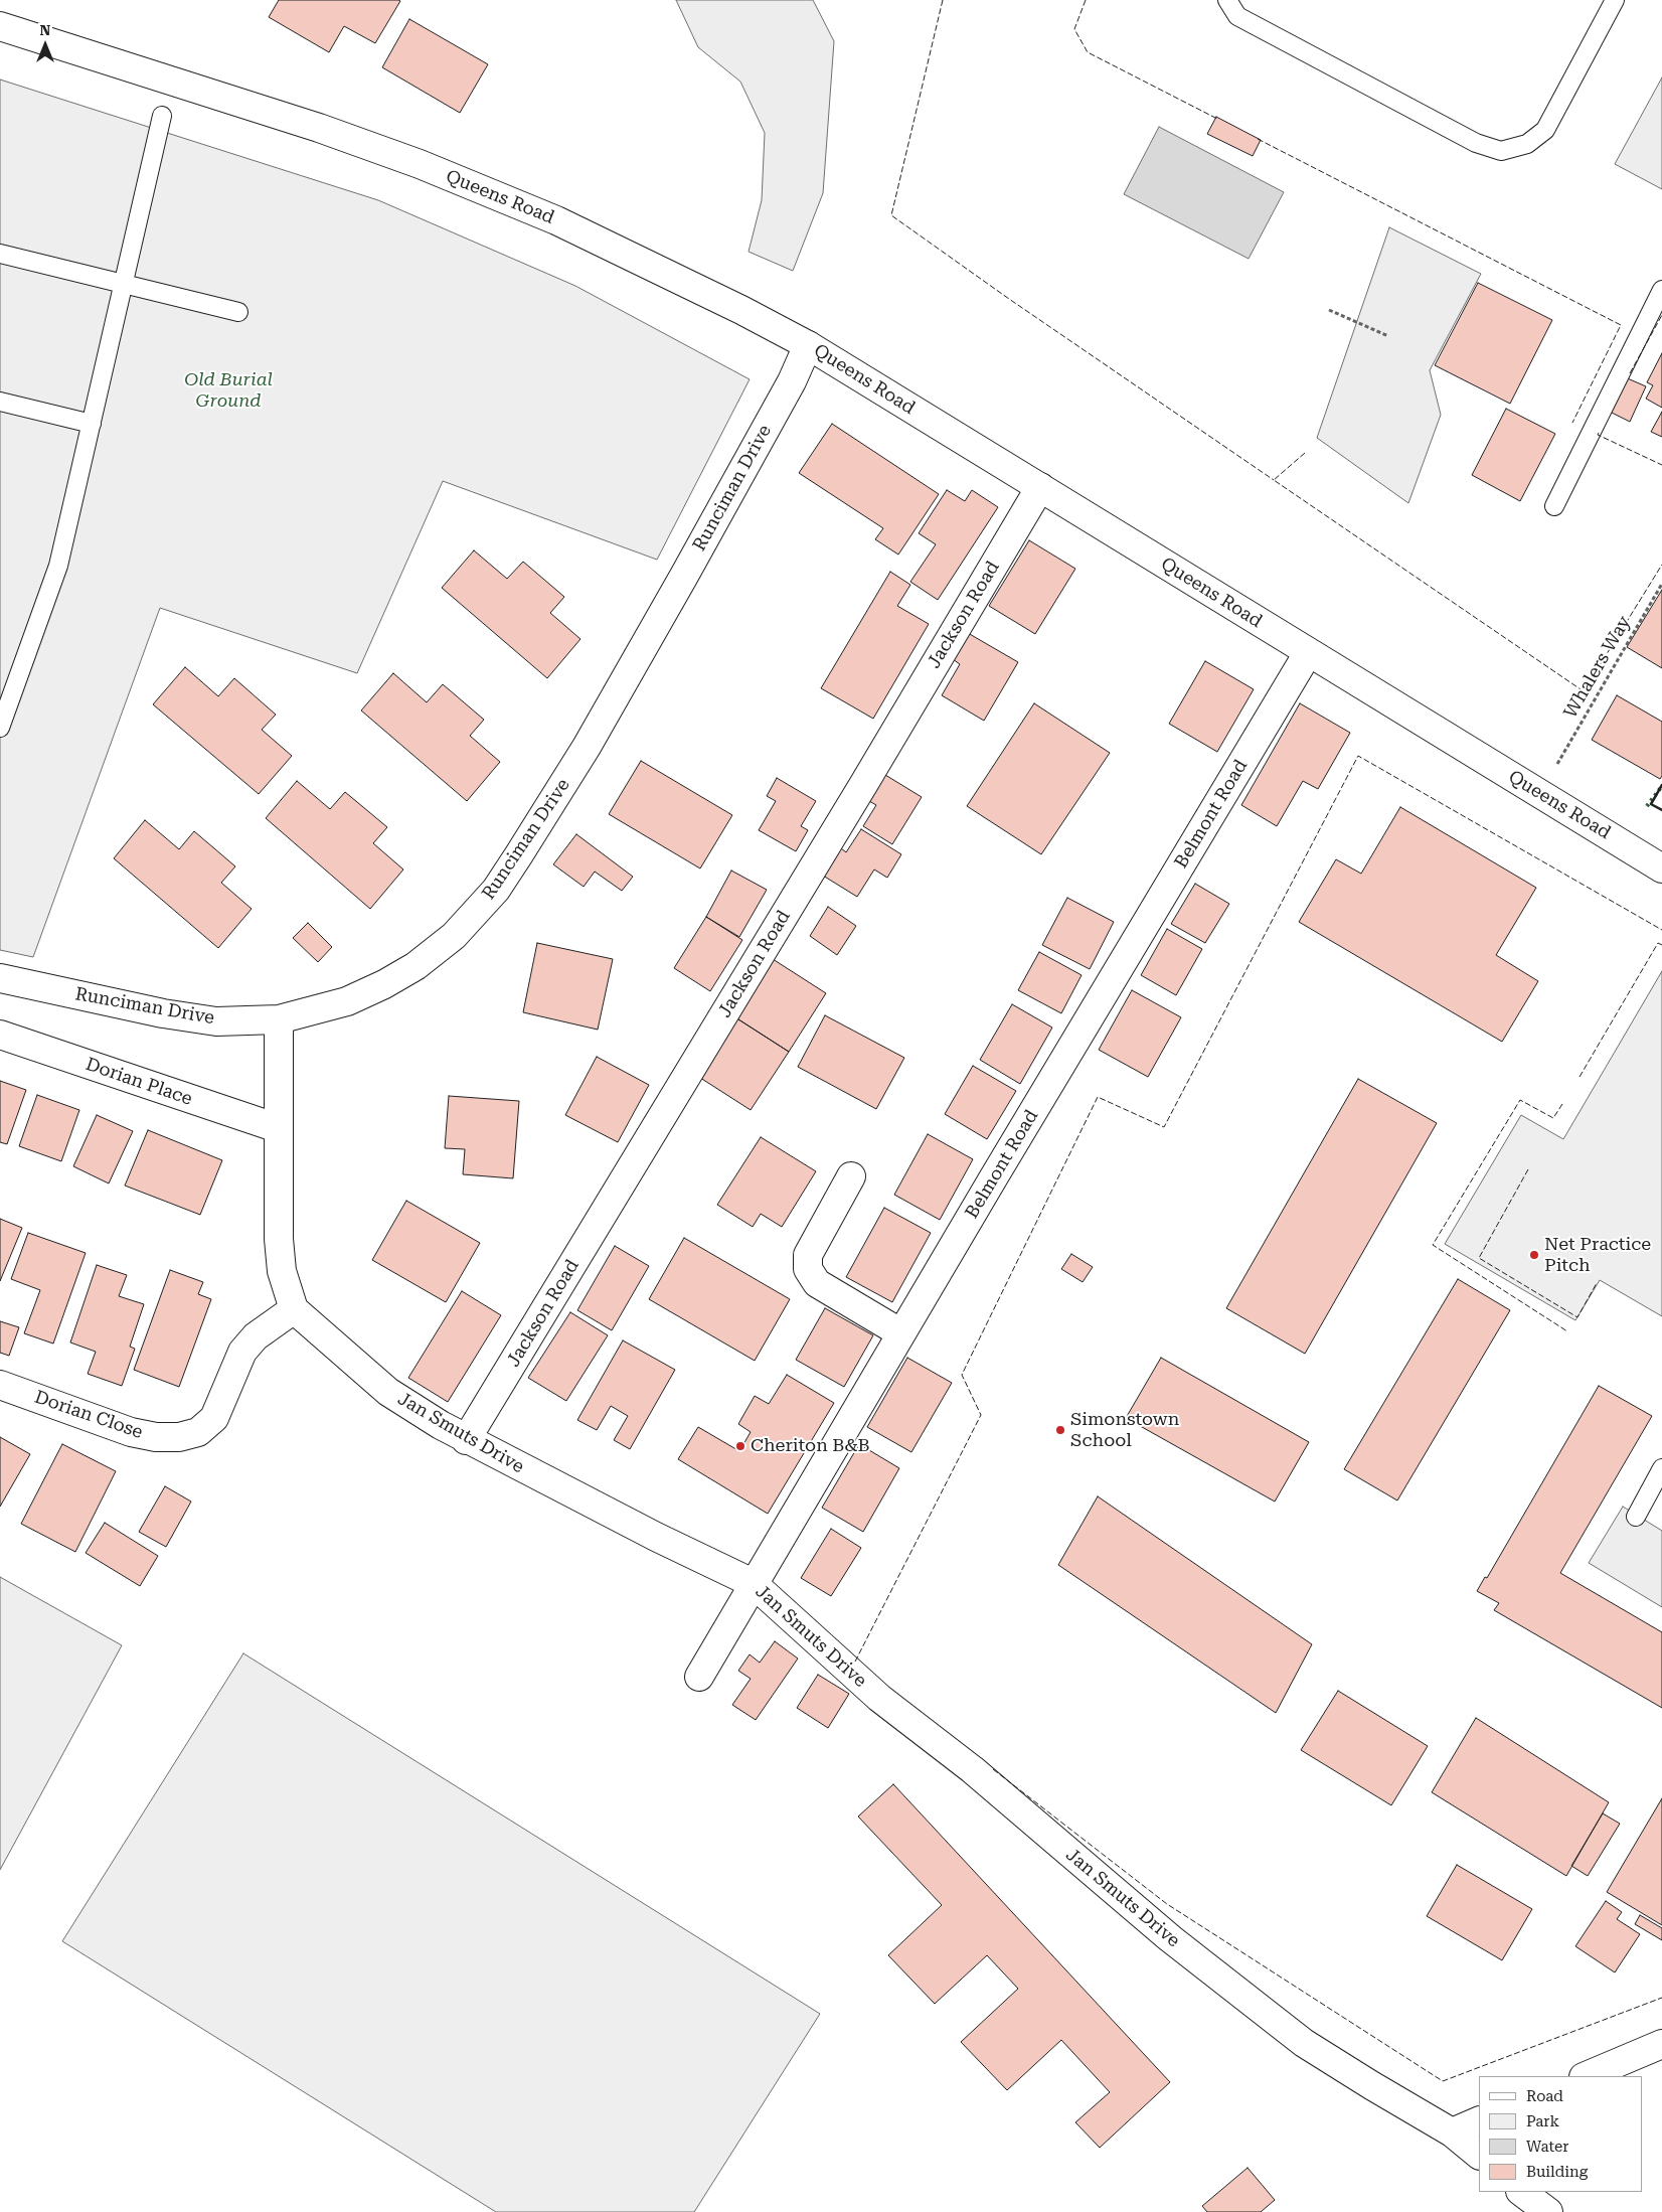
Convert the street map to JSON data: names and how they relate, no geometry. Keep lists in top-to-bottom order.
{
  "streets": {
    "street": [
      "Queens Road",
      "Runciman Drive",
      "Jackson Road",
      "Belmont Road",
      "Dorian Place",
      "Dorian Close",
      "Jan Smuts Drive"
    ],
    "path": ["Whalers Way"]
  },
  "crossings": [
    ["Queens Road", "Runciman Drive"],
    ["Queens Road", "Jackson Road"],
    ["Queens Road", "Belmont Road"],
    ["Jackson Road", "Jan Smuts Drive"],
    ["Belmont Road", "Jan Smuts Drive"],
    ["Dorian Close", "Jan Smuts Drive"]
  ],
  "parks": ["Old Burial Ground"],
  "places": ["Net Practice Pitch", "Simonstown School", "Cheriton B&B"],
  "legend": [
    "Road",
    "Park",
    "Water",
    "Building"
  ],
  "north": "top"
}
